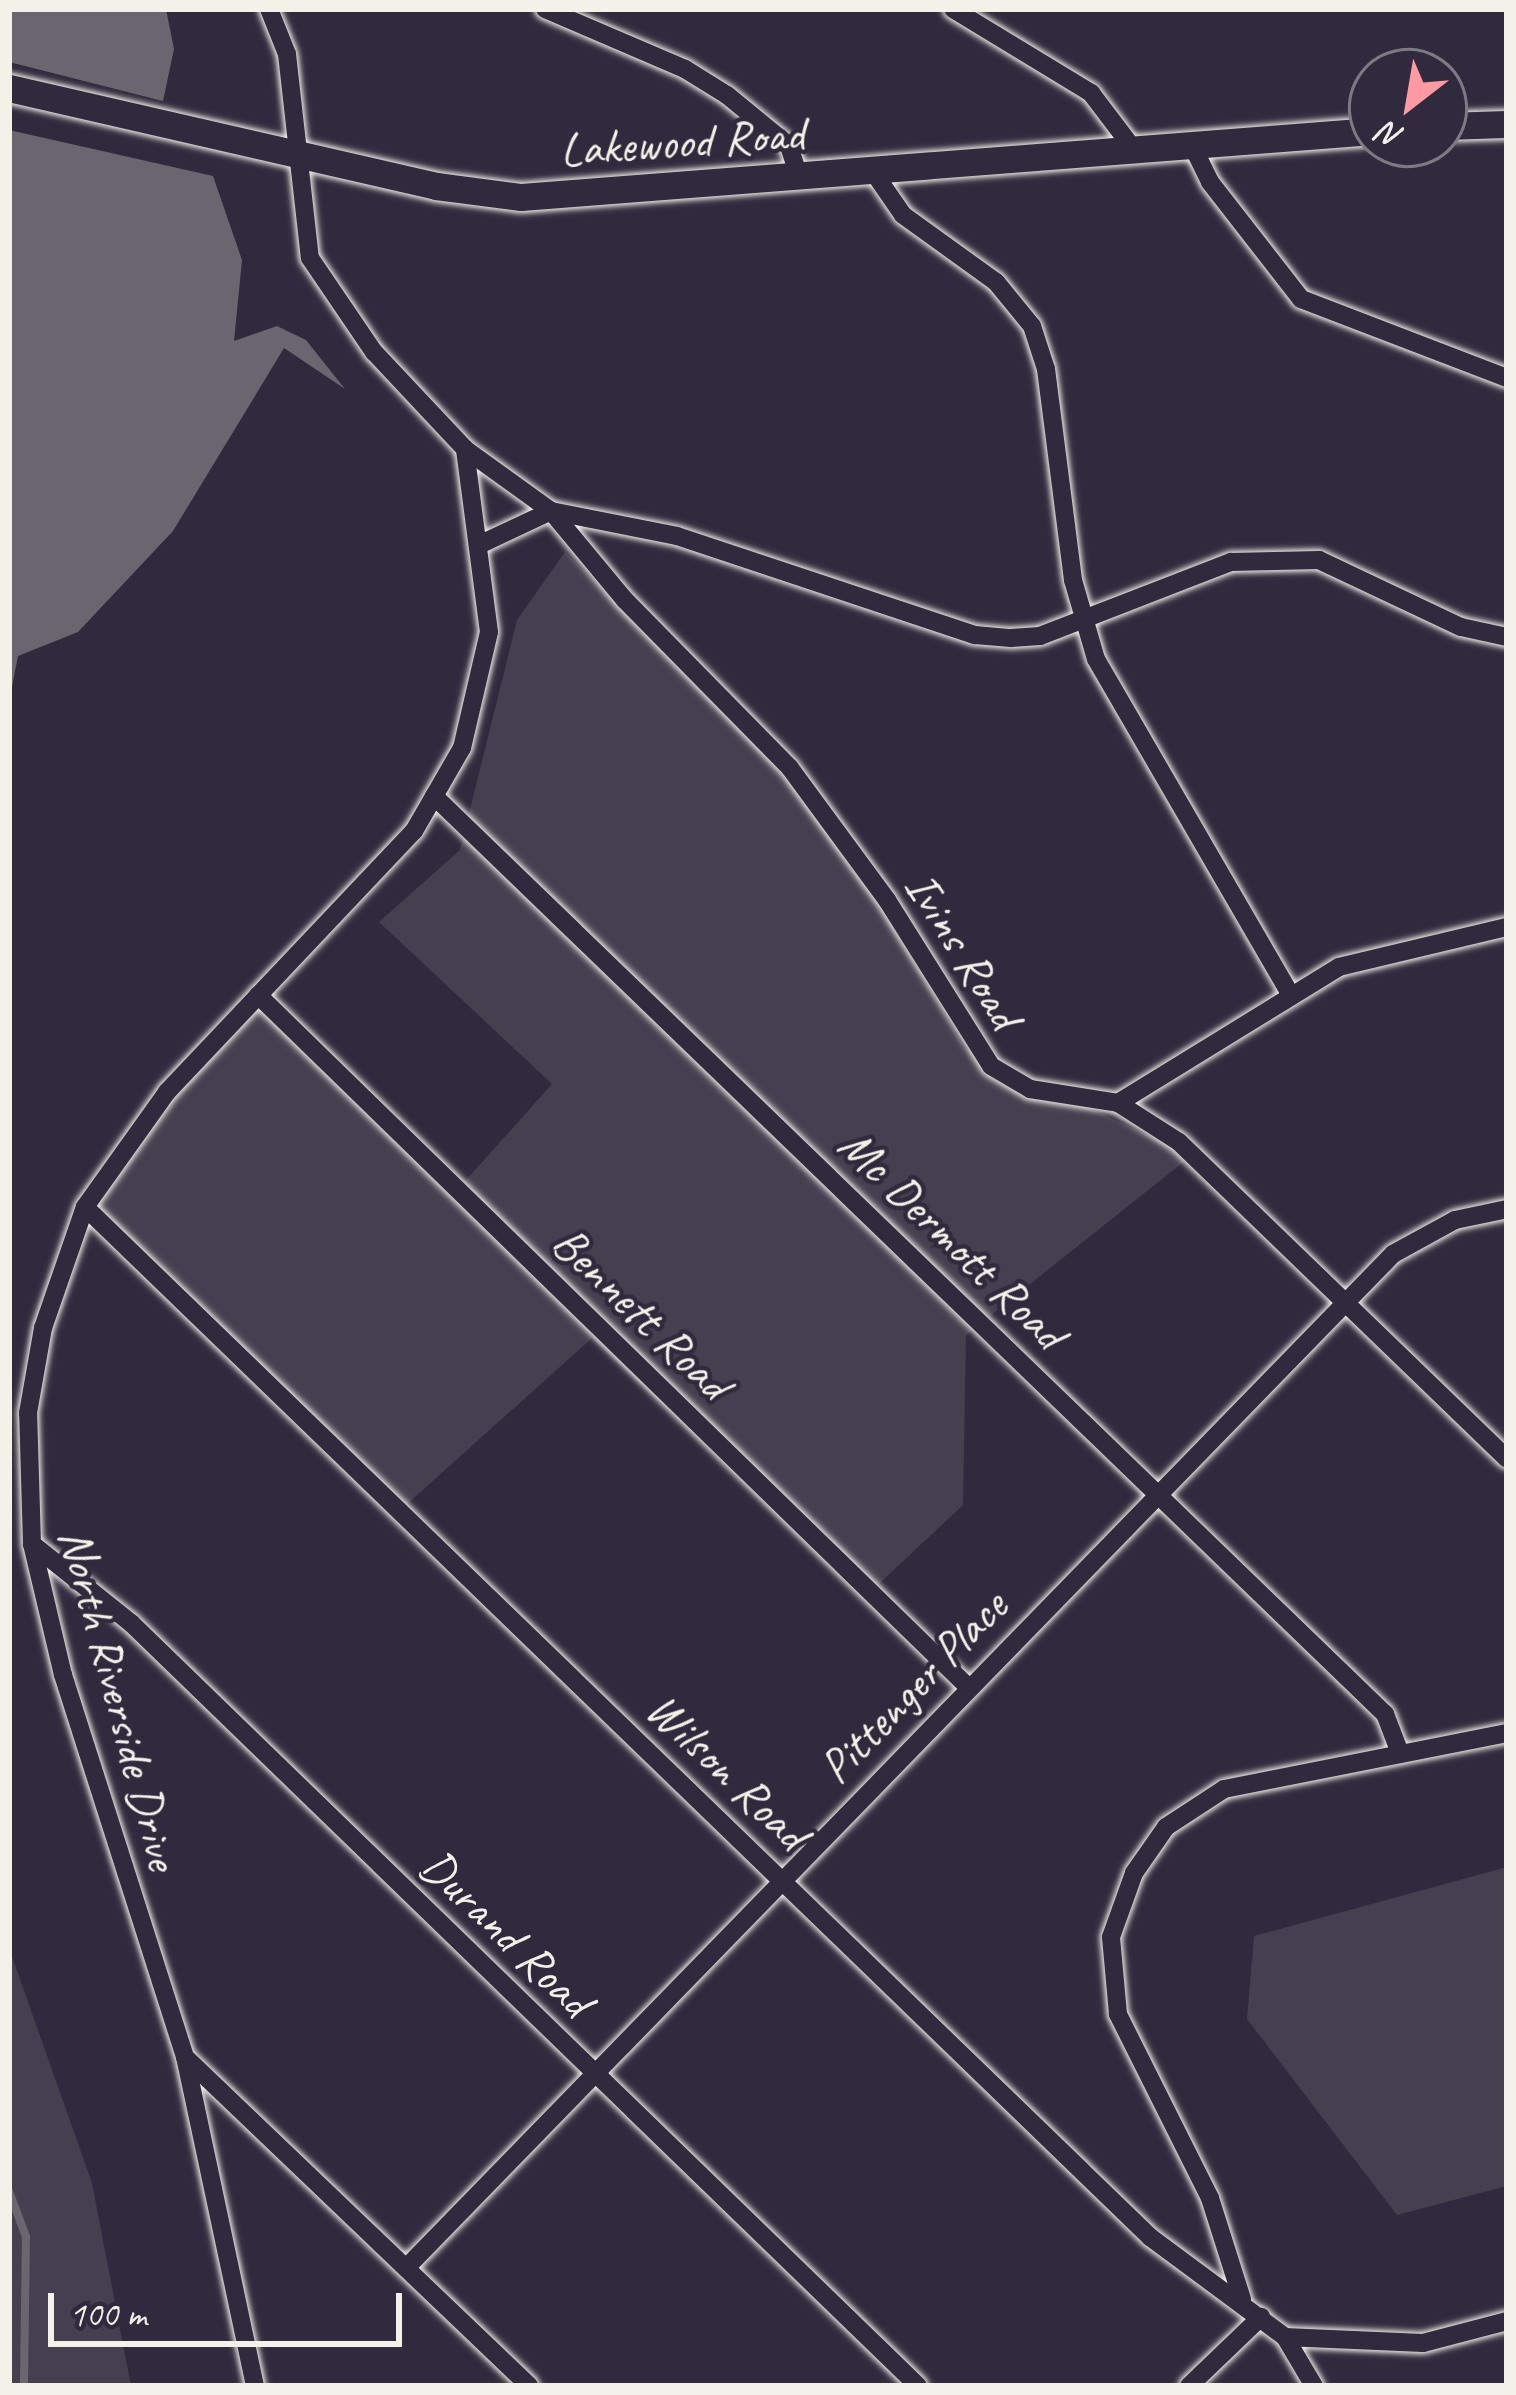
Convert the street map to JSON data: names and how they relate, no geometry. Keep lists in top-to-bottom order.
{
  "streets": {
    "street": [
      "Lakewood Road",
      "Ivins Road",
      "Mc Dermott Road",
      "Bennett Road",
      "Pittenger Place",
      "North Riverside Drive",
      "Wilson Road",
      "Durand Road"
    ]
  },
  "crossings": [
    ["Lakewood Road", "Ivins Road"],
    ["Ivins Road", "Pittenger Place"],
    ["Ivins Road", "North Riverside Drive"],
    ["Mc Dermott Road", "Pittenger Place"],
    ["Mc Dermott Road", "North Riverside Drive"],
    ["Bennett Road", "Pittenger Place"],
    ["Bennett Road", "North Riverside Drive"],
    ["Pittenger Place", "Wilson Road"],
    ["Pittenger Place", "Durand Road"],
    ["North Riverside Drive", "Wilson Road"],
    ["North Riverside Drive", "Durand Road"]
  ],
  "scale_bar": "100 m",
  "north": "bottom left"
}
